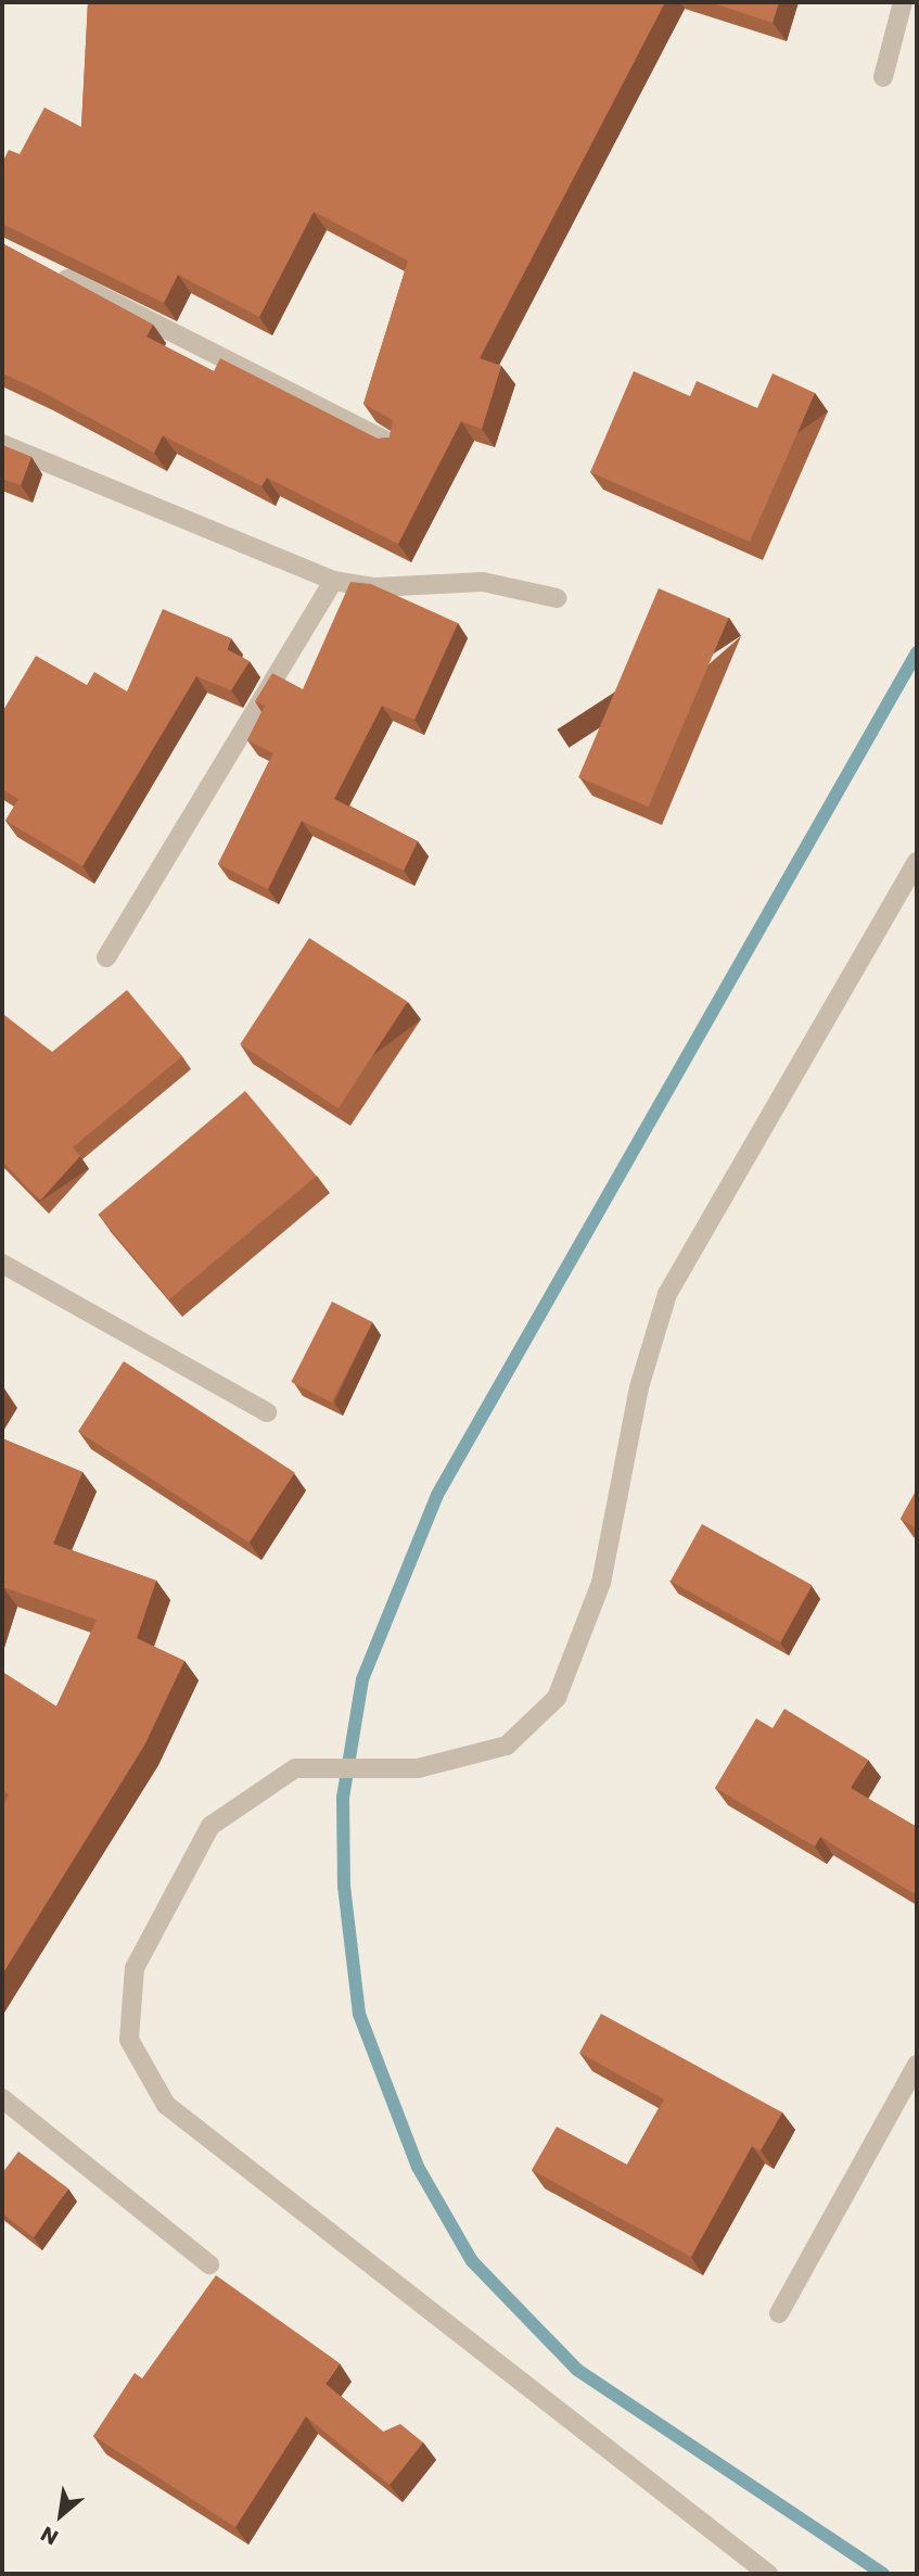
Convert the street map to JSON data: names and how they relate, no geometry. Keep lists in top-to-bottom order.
{
  "north": "bottom left"
}
